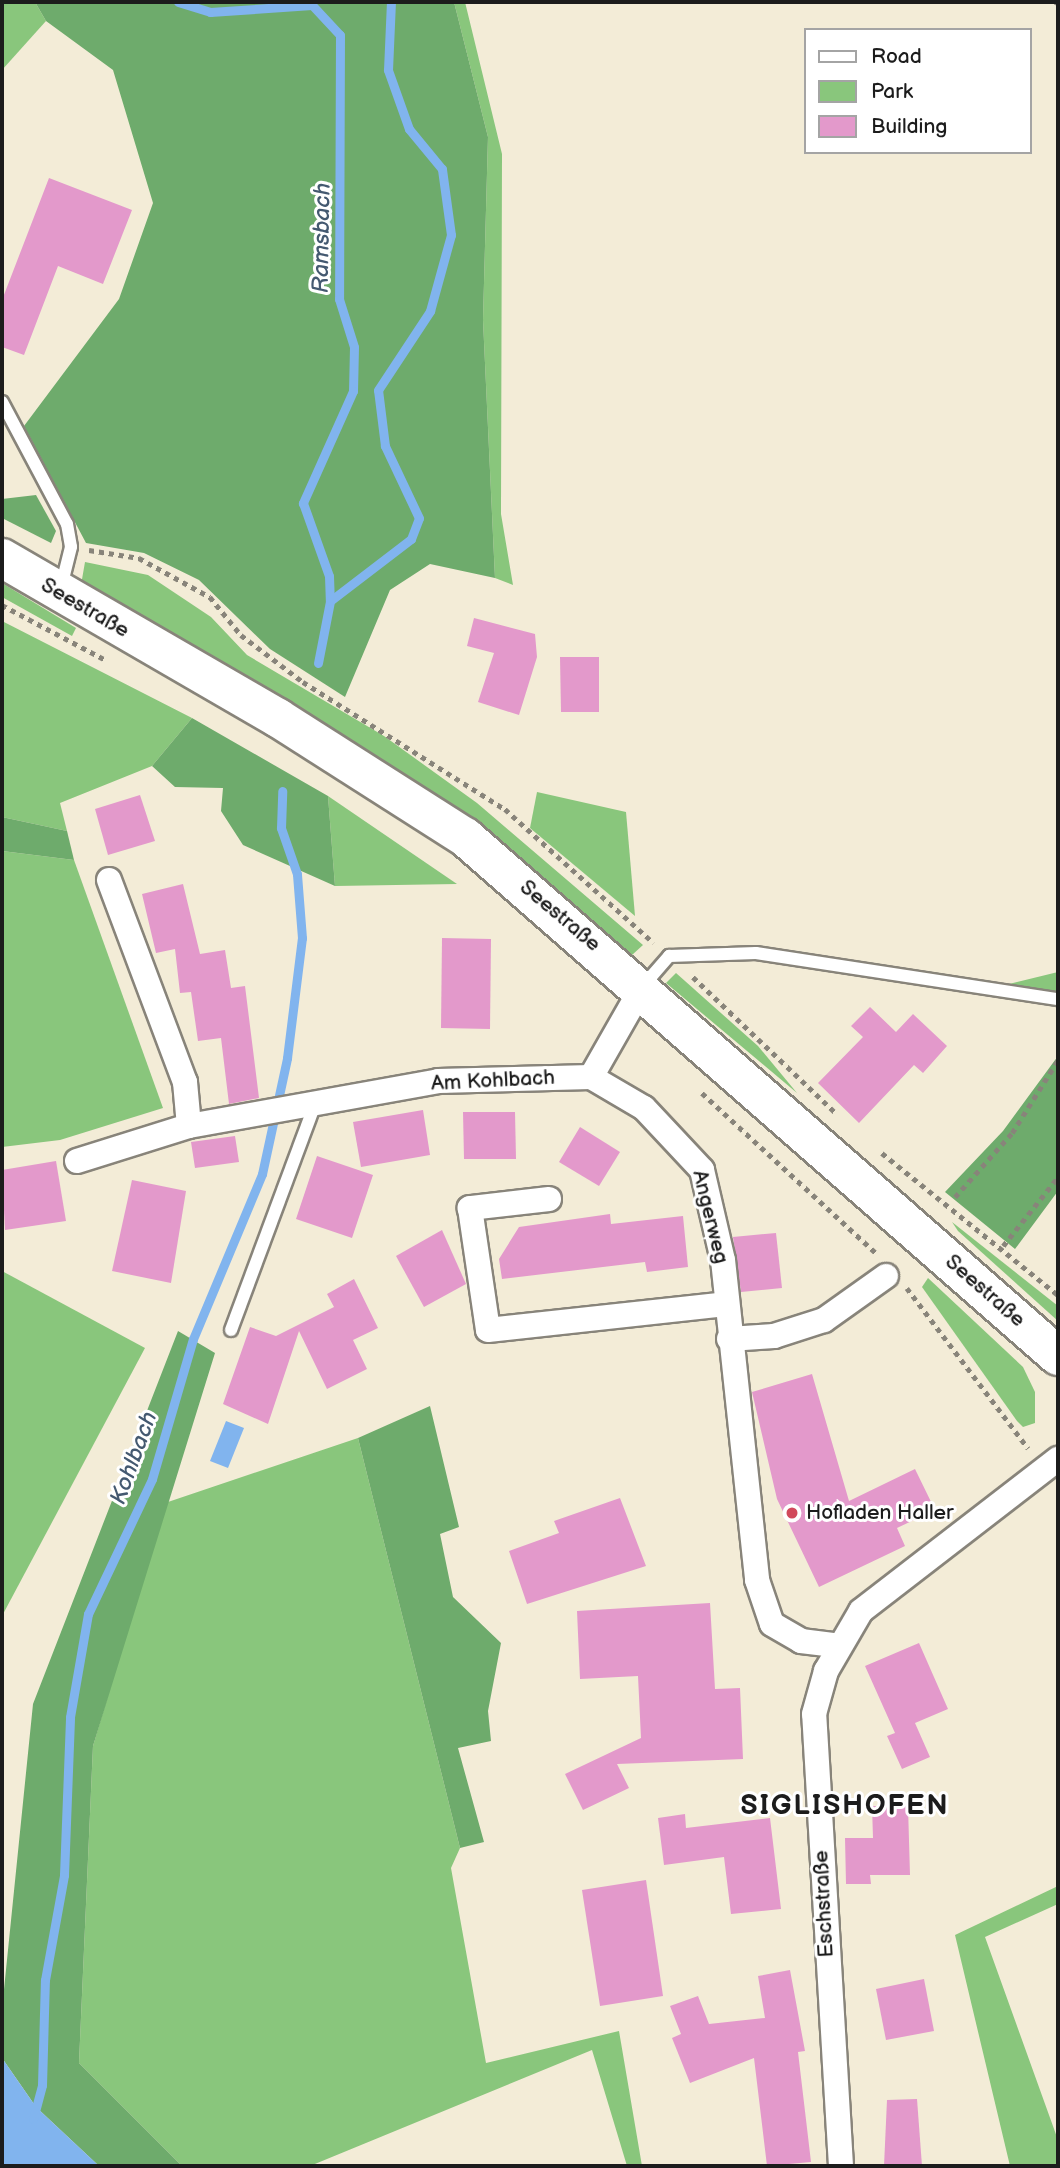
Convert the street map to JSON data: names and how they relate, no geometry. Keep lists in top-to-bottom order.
{
  "streets": {
    "main road": ["Seestraße"],
    "street": ["Am Kohlbach", "Angerweg", "Eschstraße"]
  },
  "crossings": [
    ["Am Kohlbach", "Angerweg"]
  ],
  "districts": ["SIGLISHOFEN"],
  "water": ["Ramsbach", "Kohlbach"],
  "places": ["Hofladen Haller"],
  "legend": ["Road", "Park", "Building"]
}
